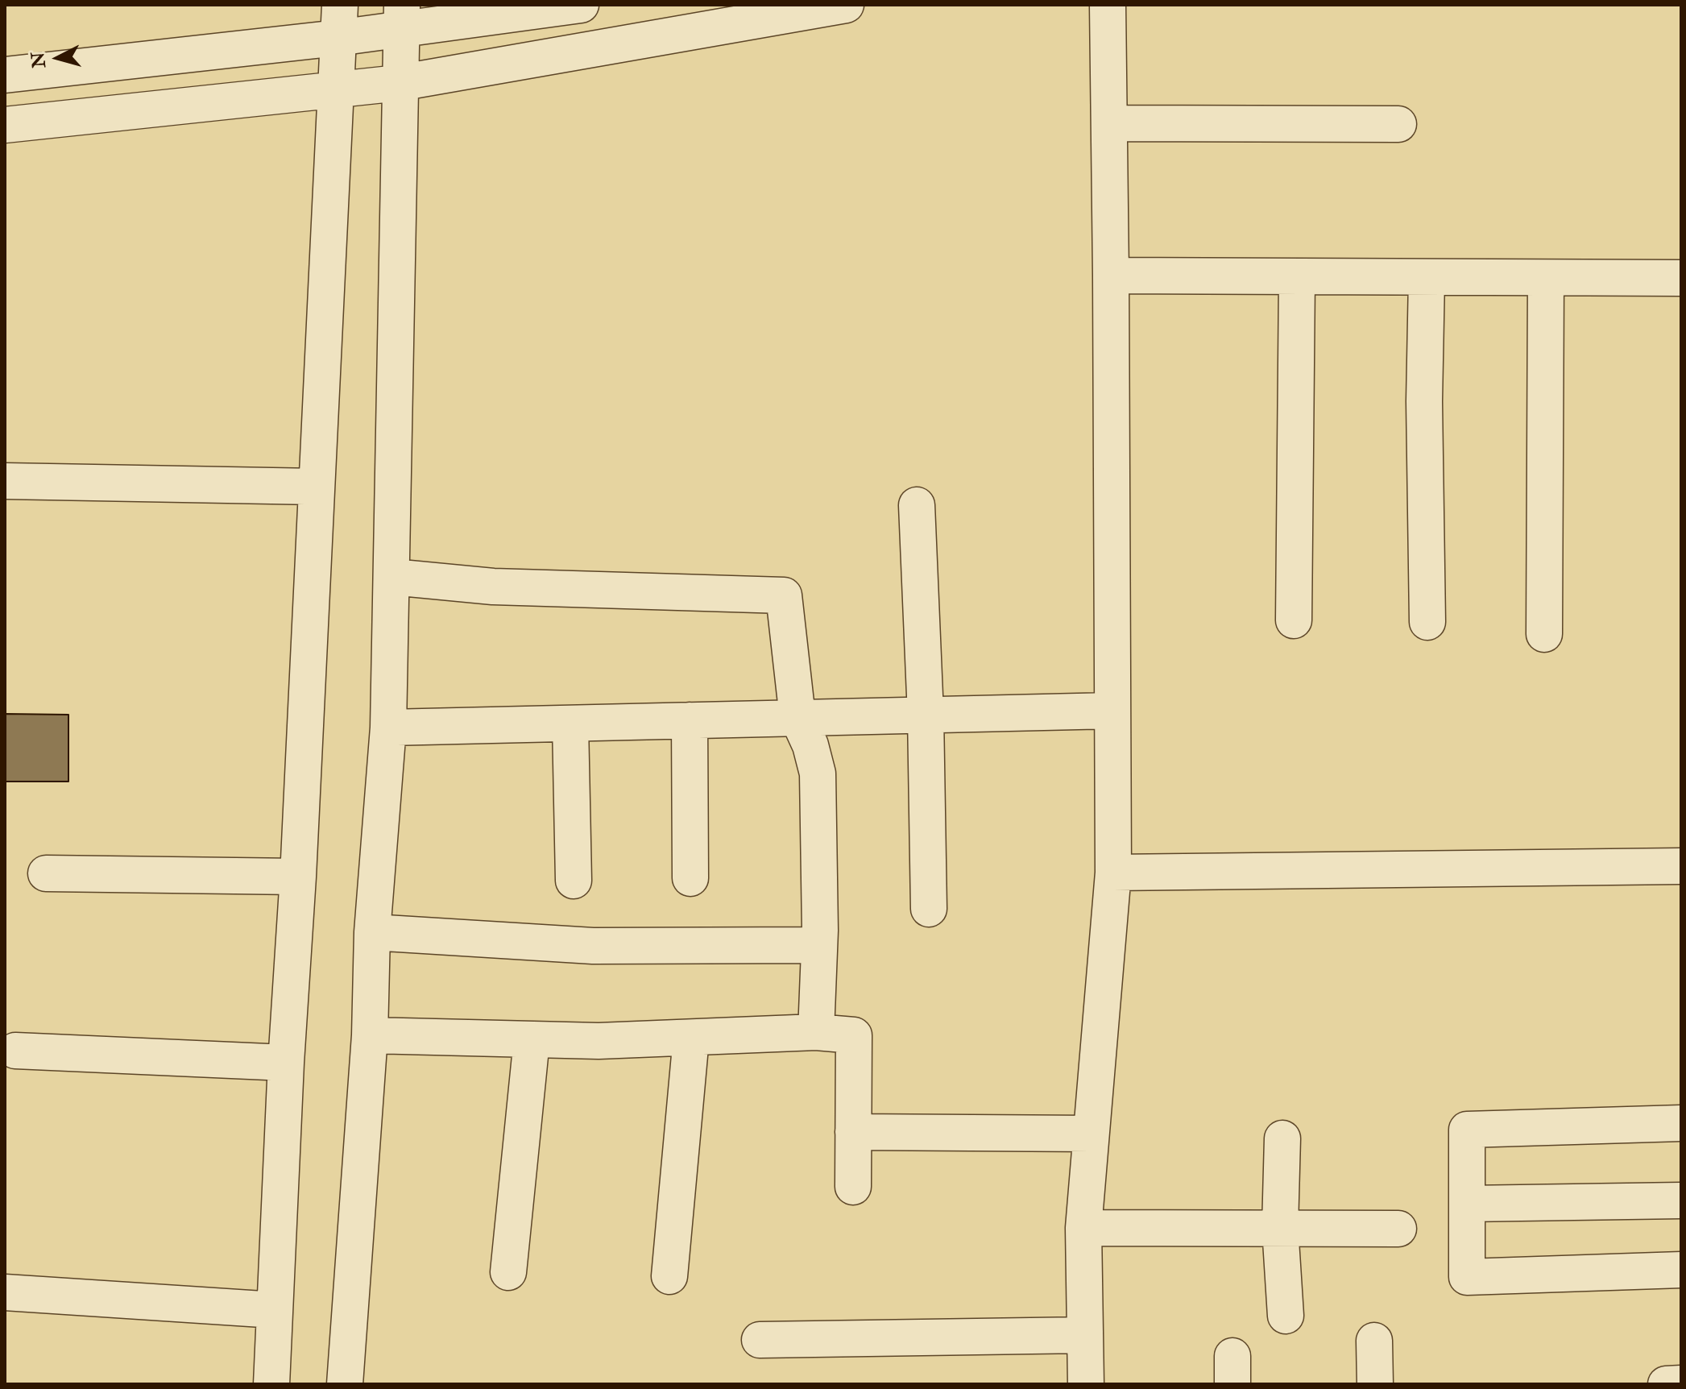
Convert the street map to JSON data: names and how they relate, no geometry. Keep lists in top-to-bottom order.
{
  "north": "left"
}
